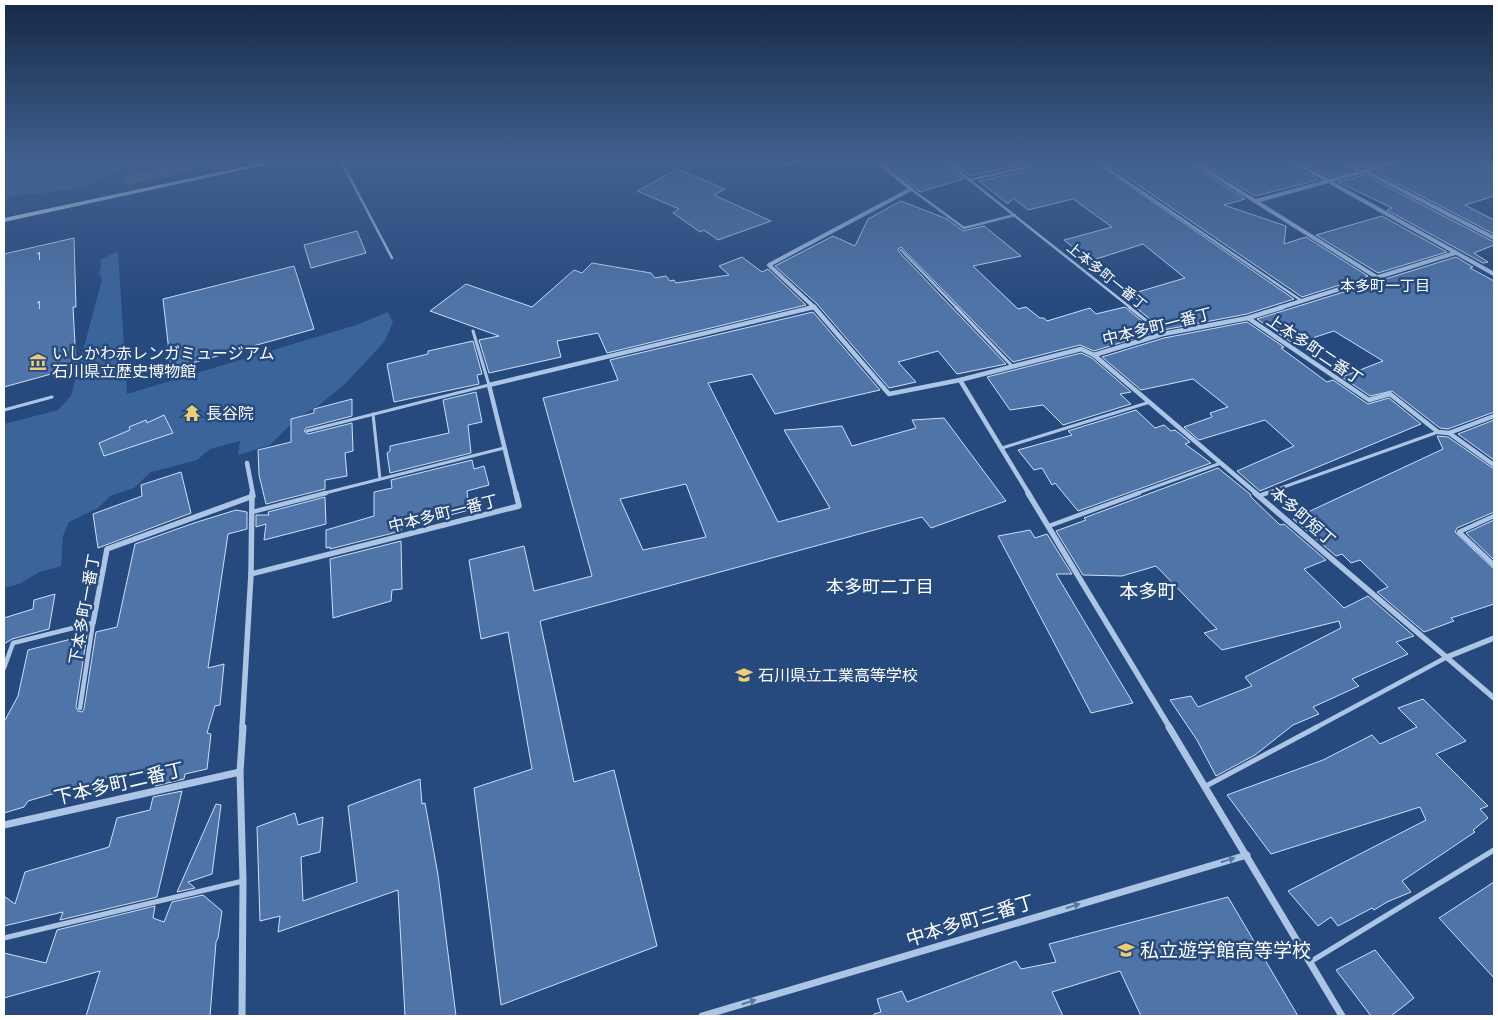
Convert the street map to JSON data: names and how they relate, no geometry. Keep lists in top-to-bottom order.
{
  "streets": {
    "street": [
      "中本多町一番丁",
      "上本多町二番丁",
      "本多町短丁",
      "下本多町一番丁",
      "下本多町二番丁",
      "中本多町三番丁"
    ],
    "lane": ["上本多町一番丁"]
  },
  "crossings": [
    ["上本多町一番丁", "中本多町一番丁"],
    ["中本多町一番丁", "上本多町二番丁"],
    ["中本多町一番丁", "本多町短丁"]
  ],
  "one_way": ["中本多町三番丁"],
  "districts": ["本多町一丁目", "本多町二丁目", "本多町"],
  "places": {
    "museum": ["いしかわ赤レンガミュージアム 石川県立歴史博物館"],
    "temple": ["長谷院"],
    "school or university": ["石川県立工業高等学校", "私立遊学館高等学校"]
  },
  "house_numbers": ["1", "1"]
}
